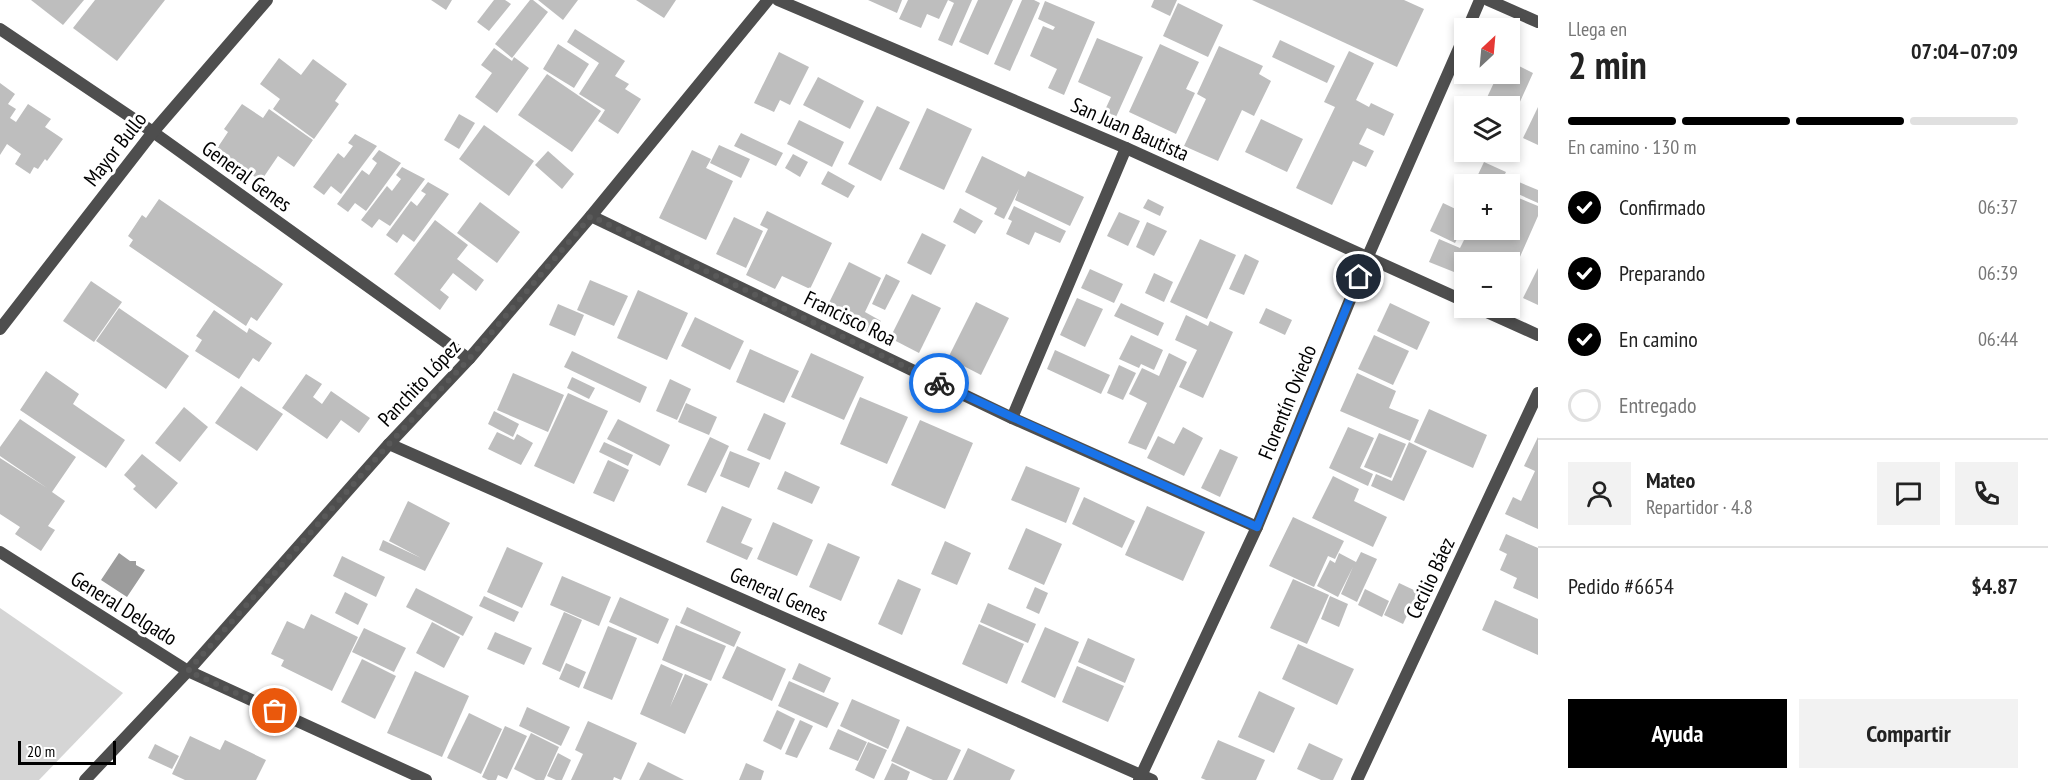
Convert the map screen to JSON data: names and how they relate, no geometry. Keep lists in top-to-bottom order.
{
  "streets": {
    "street": [
      "San Juan Bautista",
      "Mayor Bullo",
      "General Genes",
      "Francisco Roa",
      "Panchito López",
      "Florentín Oviedo",
      "Cecilio Báez",
      "General Delgado"
    ]
  },
  "crossings": [
    ["San Juan Bautista", "Florentín Oviedo"],
    ["Mayor Bullo", "General Genes"],
    ["General Genes", "Panchito López"],
    ["General Genes", "Florentín Oviedo"],
    ["Francisco Roa", "Panchito López"],
    ["Francisco Roa", "Florentín Oviedo"],
    ["Panchito López", "General Delgado"]
  ],
  "scale_bar": "20 m",
  "north": "top right",
  "page": {
    "heading": ["2 min", "Llega en", "07:04–07:09"],
    "panel": [
      "Mateo",
      "Repartidor · 4.8",
      "Pedido #6654",
      "$4.87"
    ],
    "map_buttons": ["+", "−"],
    "bar": "En camino · 130 m",
    "list": [
      ["Confirmado", "06:37"],
      ["Preparando", "06:39"],
      ["En camino", "06:44"],
      "Entregado"
    ],
    "buttons": ["Ayuda", "Compartir"],
    "scale": "20 m"
  }
}
